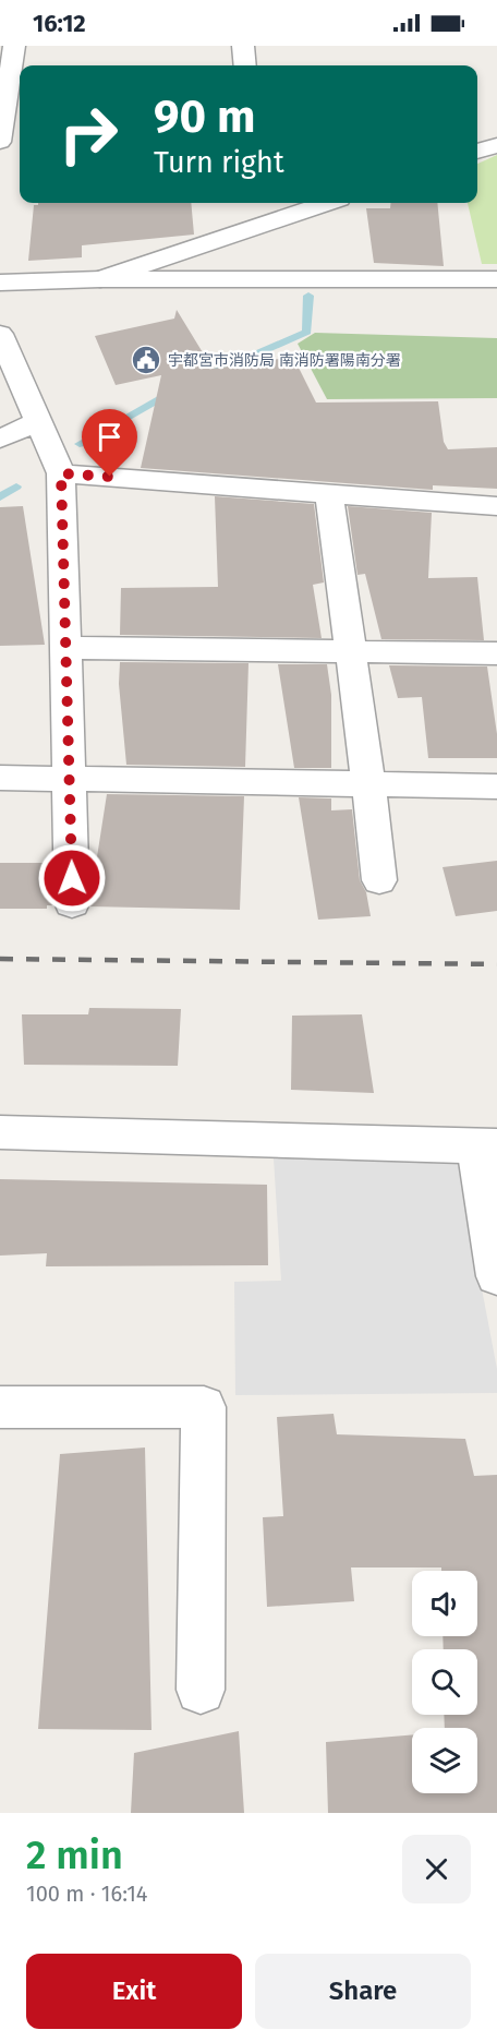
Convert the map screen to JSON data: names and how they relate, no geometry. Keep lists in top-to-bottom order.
{
  "places": {
    "public building": ["宇都宮市消防局 南消防署陽南分署"]
  },
  "page": {
    "status": "16:12",
    "turn": ["90 m", "Turn right"],
    "heading": ["2 min", "100 m · 16:14"],
    "buttons": ["Exit", "Share"]
  }
}
